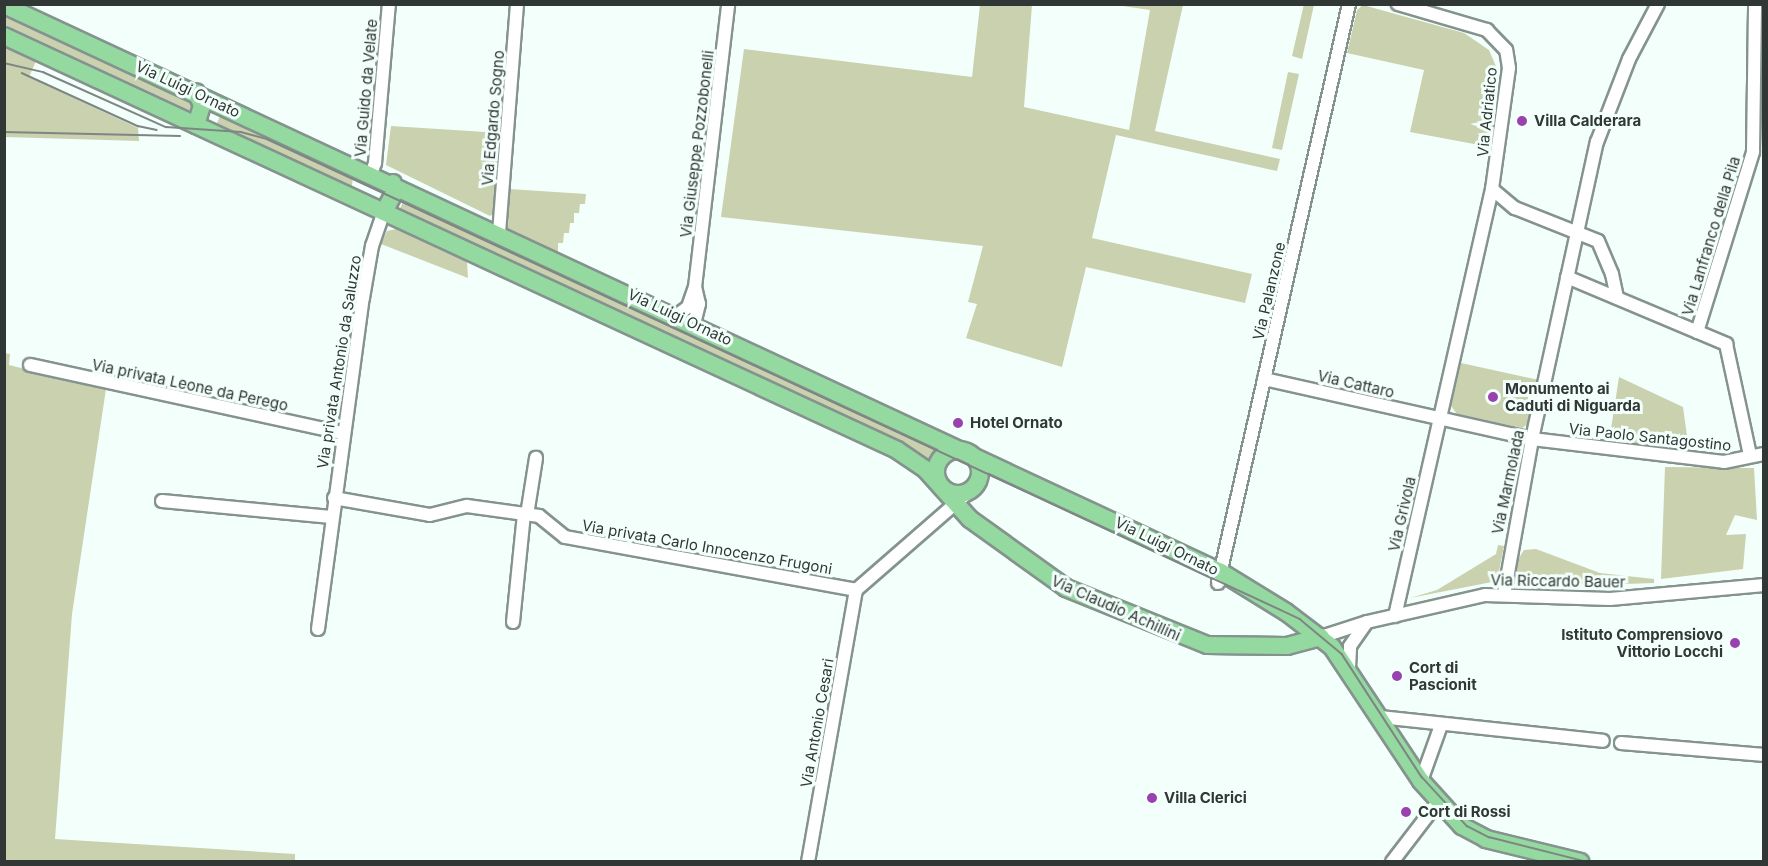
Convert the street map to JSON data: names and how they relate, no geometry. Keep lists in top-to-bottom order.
{
  "streets": {
    "main road": ["Via Luigi Ornato", "Via Claudio Achillini"],
    "street": [
      "Via Guido da Velate",
      "Via Adriatico",
      "Via Edgardo Sogno",
      "Via Giuseppe Pozzobonelli",
      "Via Lanfranco della Pila",
      "Via Palanzone",
      "Via privata Antonio da Saluzzo",
      "Via Cattaro",
      "Via privata Leone da Perego",
      "Via Paolo Santagostino",
      "Via Marmolada",
      "Via Grivola",
      "Via privata Carlo Innocenzo Frugoni",
      "Via Riccardo Bauer",
      "Via Antonio Cesari"
    ]
  },
  "crossings": [
    ["Via Guido da Velate", "Via Luigi Ornato"],
    ["Via Luigi Ornato", "Via Edgardo Sogno"],
    ["Via Luigi Ornato", "Via Giuseppe Pozzobonelli"],
    ["Via Luigi Ornato", "Via Palanzone"],
    ["Via Luigi Ornato", "Via privata Antonio da Saluzzo"],
    ["Via Luigi Ornato", "Via Riccardo Bauer"],
    ["Via Luigi Ornato", "Via Claudio Achillini"],
    ["Via Adriatico", "Via Grivola"],
    ["Via Palanzone", "Via Cattaro"],
    ["Via privata Antonio da Saluzzo", "Via privata Leone da Perego"],
    ["Via privata Antonio da Saluzzo", "Via privata Carlo Innocenzo Frugoni"],
    ["Via Cattaro", "Via Paolo Santagostino"],
    ["Via Cattaro", "Via Marmolada"],
    ["Via Cattaro", "Via Grivola"],
    ["Via Paolo Santagostino", "Via Marmolada"],
    ["Via Marmolada", "Via Riccardo Bauer"],
    ["Via Grivola", "Via Riccardo Bauer"],
    ["Via privata Carlo Innocenzo Frugoni", "Via Antonio Cesari"],
    ["Via Riccardo Bauer", "Via Claudio Achillini"]
  ],
  "places": [
    "Villa Calderara",
    "Monumento ai Caduti di Niguarda",
    "Hotel Ornato",
    "Istituto Comprensiovo Vittorio Locchi",
    "Cort di Pascionit",
    "Villa Clerici",
    "Cort di Rossi"
  ]
}
